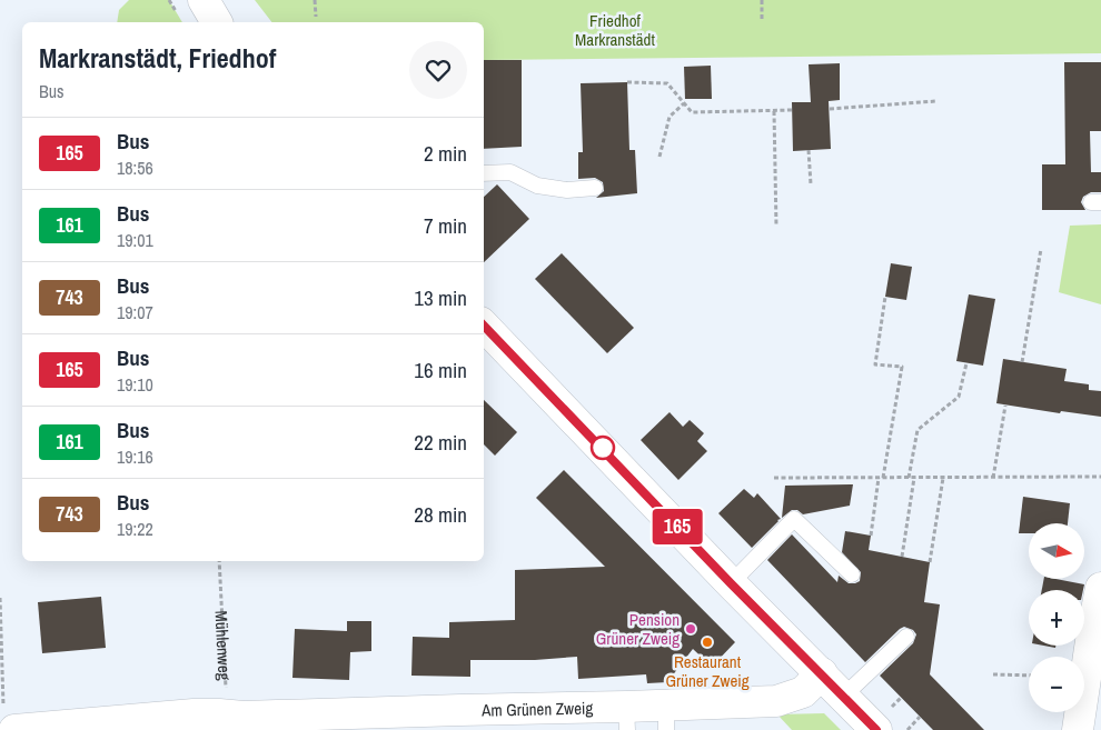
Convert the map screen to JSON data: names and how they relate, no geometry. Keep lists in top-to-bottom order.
{
  "streets": {
    "street": ["Am Grünen Zweig"],
    "path": ["Mühlenweg"]
  },
  "crossings": [
    ["Mühlenweg", "Am Grünen Zweig"]
  ],
  "parks": ["Friedhof Markranstädt"],
  "places": ["Pension Grüner Zweig", "Restaurant Grüner Zweig"],
  "lines": ["bus line 165"],
  "north": "right",
  "page": {
    "on_map": "165",
    "heading": ["Markranstädt, Friedhof", "Bus"],
    "list": [
      {
        "mark": "165",
        "name": "Bus",
        "note": "18:56",
        "value": "2 min"
      },
      {
        "mark": "161",
        "name": "Bus",
        "note": "19:01",
        "value": "7 min"
      },
      {
        "mark": "743",
        "name": "Bus",
        "note": "19:07",
        "value": "13 min"
      },
      {
        "mark": "165",
        "name": "Bus",
        "note": "19:10",
        "value": "16 min"
      },
      {
        "mark": "161",
        "name": "Bus",
        "note": "19:16",
        "value": "22 min"
      },
      {
        "mark": "743",
        "name": "Bus",
        "note": "19:22",
        "value": "28 min"
      }
    ],
    "map_buttons": ["+", "−"]
  }
}
